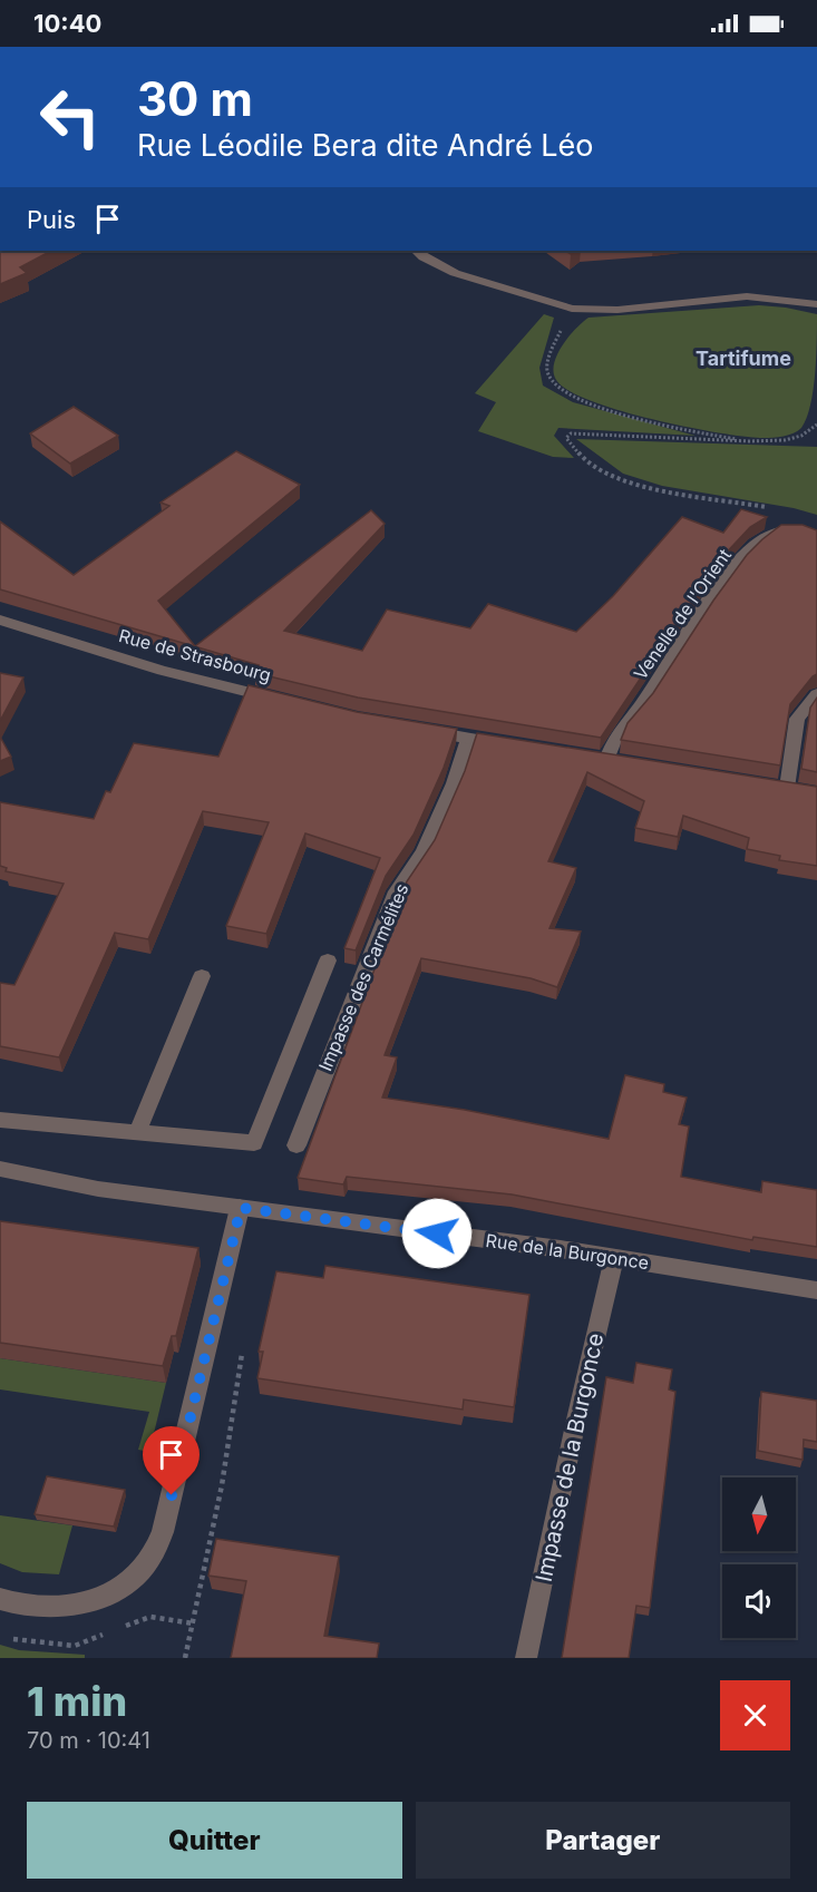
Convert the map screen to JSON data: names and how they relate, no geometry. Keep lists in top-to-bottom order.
{
  "streets": {
    "street": [
      "Venelle de l'Orient",
      "Rue de Strasbourg",
      "Impasse des Carmélites",
      "Rue de la Burgonce",
      "Impasse de la Burgonce"
    ]
  },
  "crossings": [
    ["Rue de la Burgonce", "Impasse de la Burgonce"]
  ],
  "districts": ["Tartifume"],
  "north": "bottom",
  "page": {
    "status": "10:40",
    "turn": ["30 m", "Rue Léodile Bera dite André Léo"],
    "then": "Puis",
    "heading": ["1 min", "70 m · 10:41"],
    "buttons": ["Quitter", "Partager"]
  }
}
